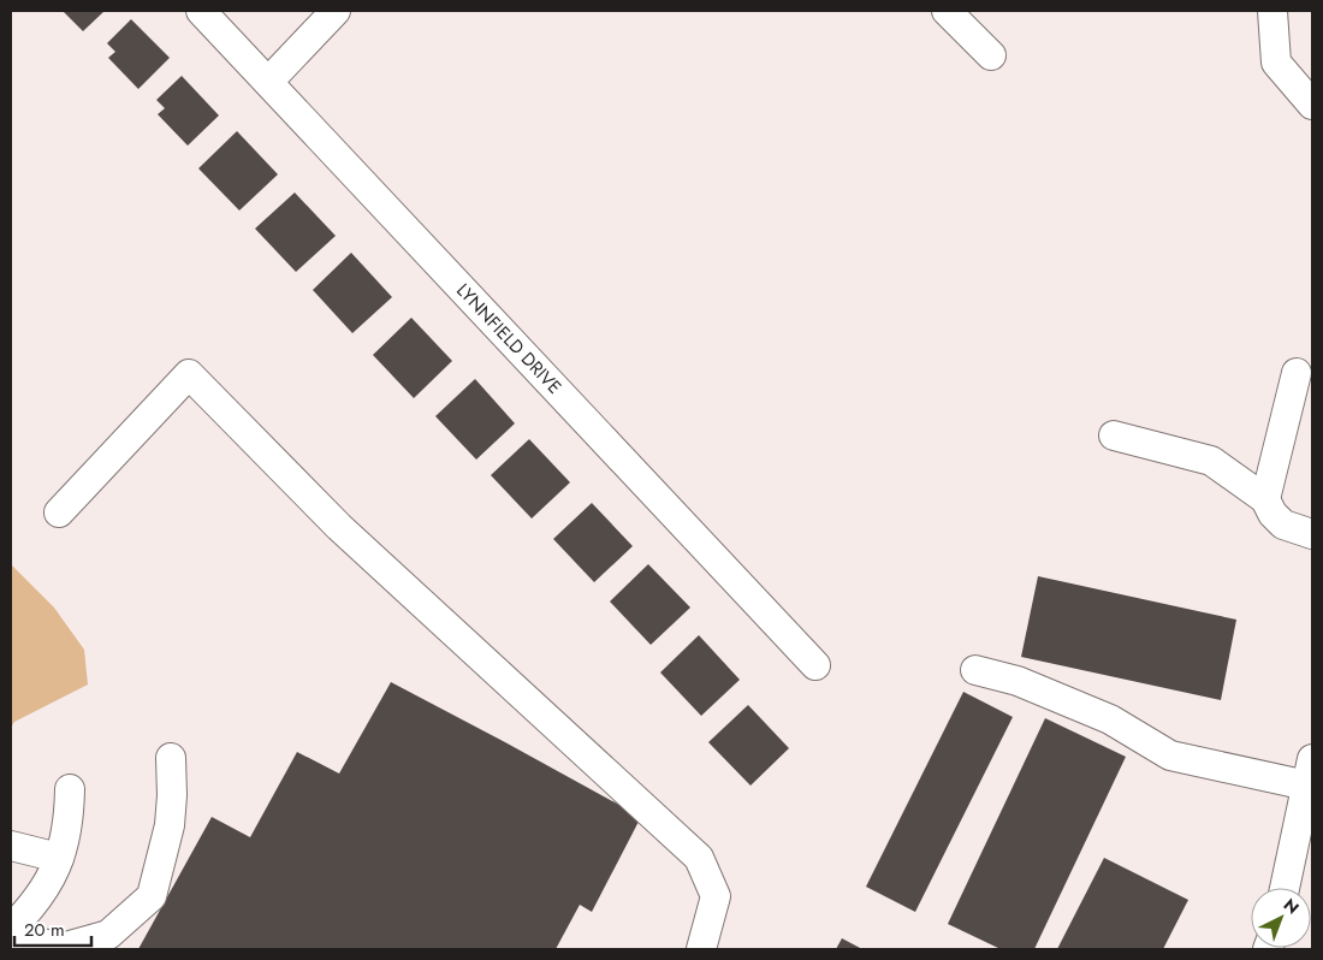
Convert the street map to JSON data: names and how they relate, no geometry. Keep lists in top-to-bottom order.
{
  "streets": {
    "street": ["LYNNFIELD DRIVE"]
  },
  "scale_bar": "20 m",
  "north": "top right"
}
